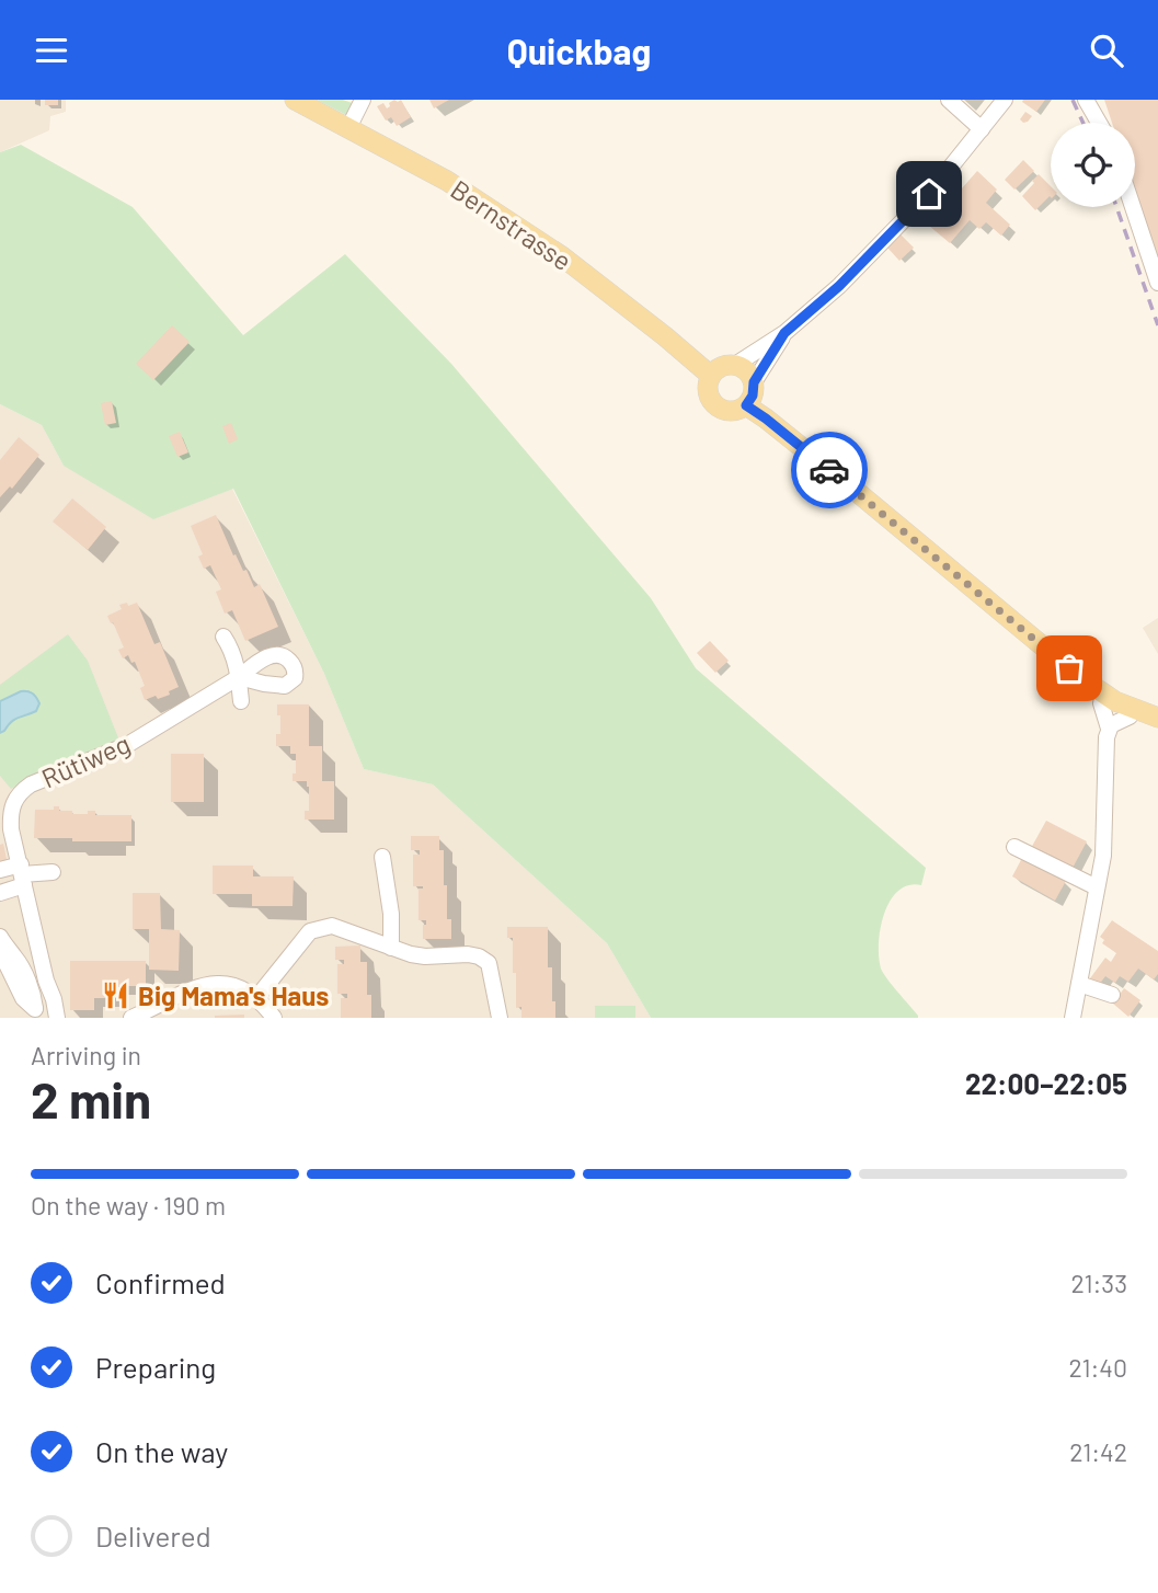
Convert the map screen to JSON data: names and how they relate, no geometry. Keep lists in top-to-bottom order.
{
  "streets": {
    "main road": ["Bernstrasse"],
    "street": ["Rütiweg"]
  },
  "places": {
    "restaurant": ["Big Mama's Haus"]
  },
  "page": {
    "header": "Quickbag",
    "heading": ["2 min", "Arriving in", "22:00–22:05"],
    "bar": "On the way · 190 m",
    "list": [
      ["Confirmed", "21:33"],
      ["Preparing", "21:40"],
      ["On the way", "21:42"],
      "Delivered"
    ]
  }
}
